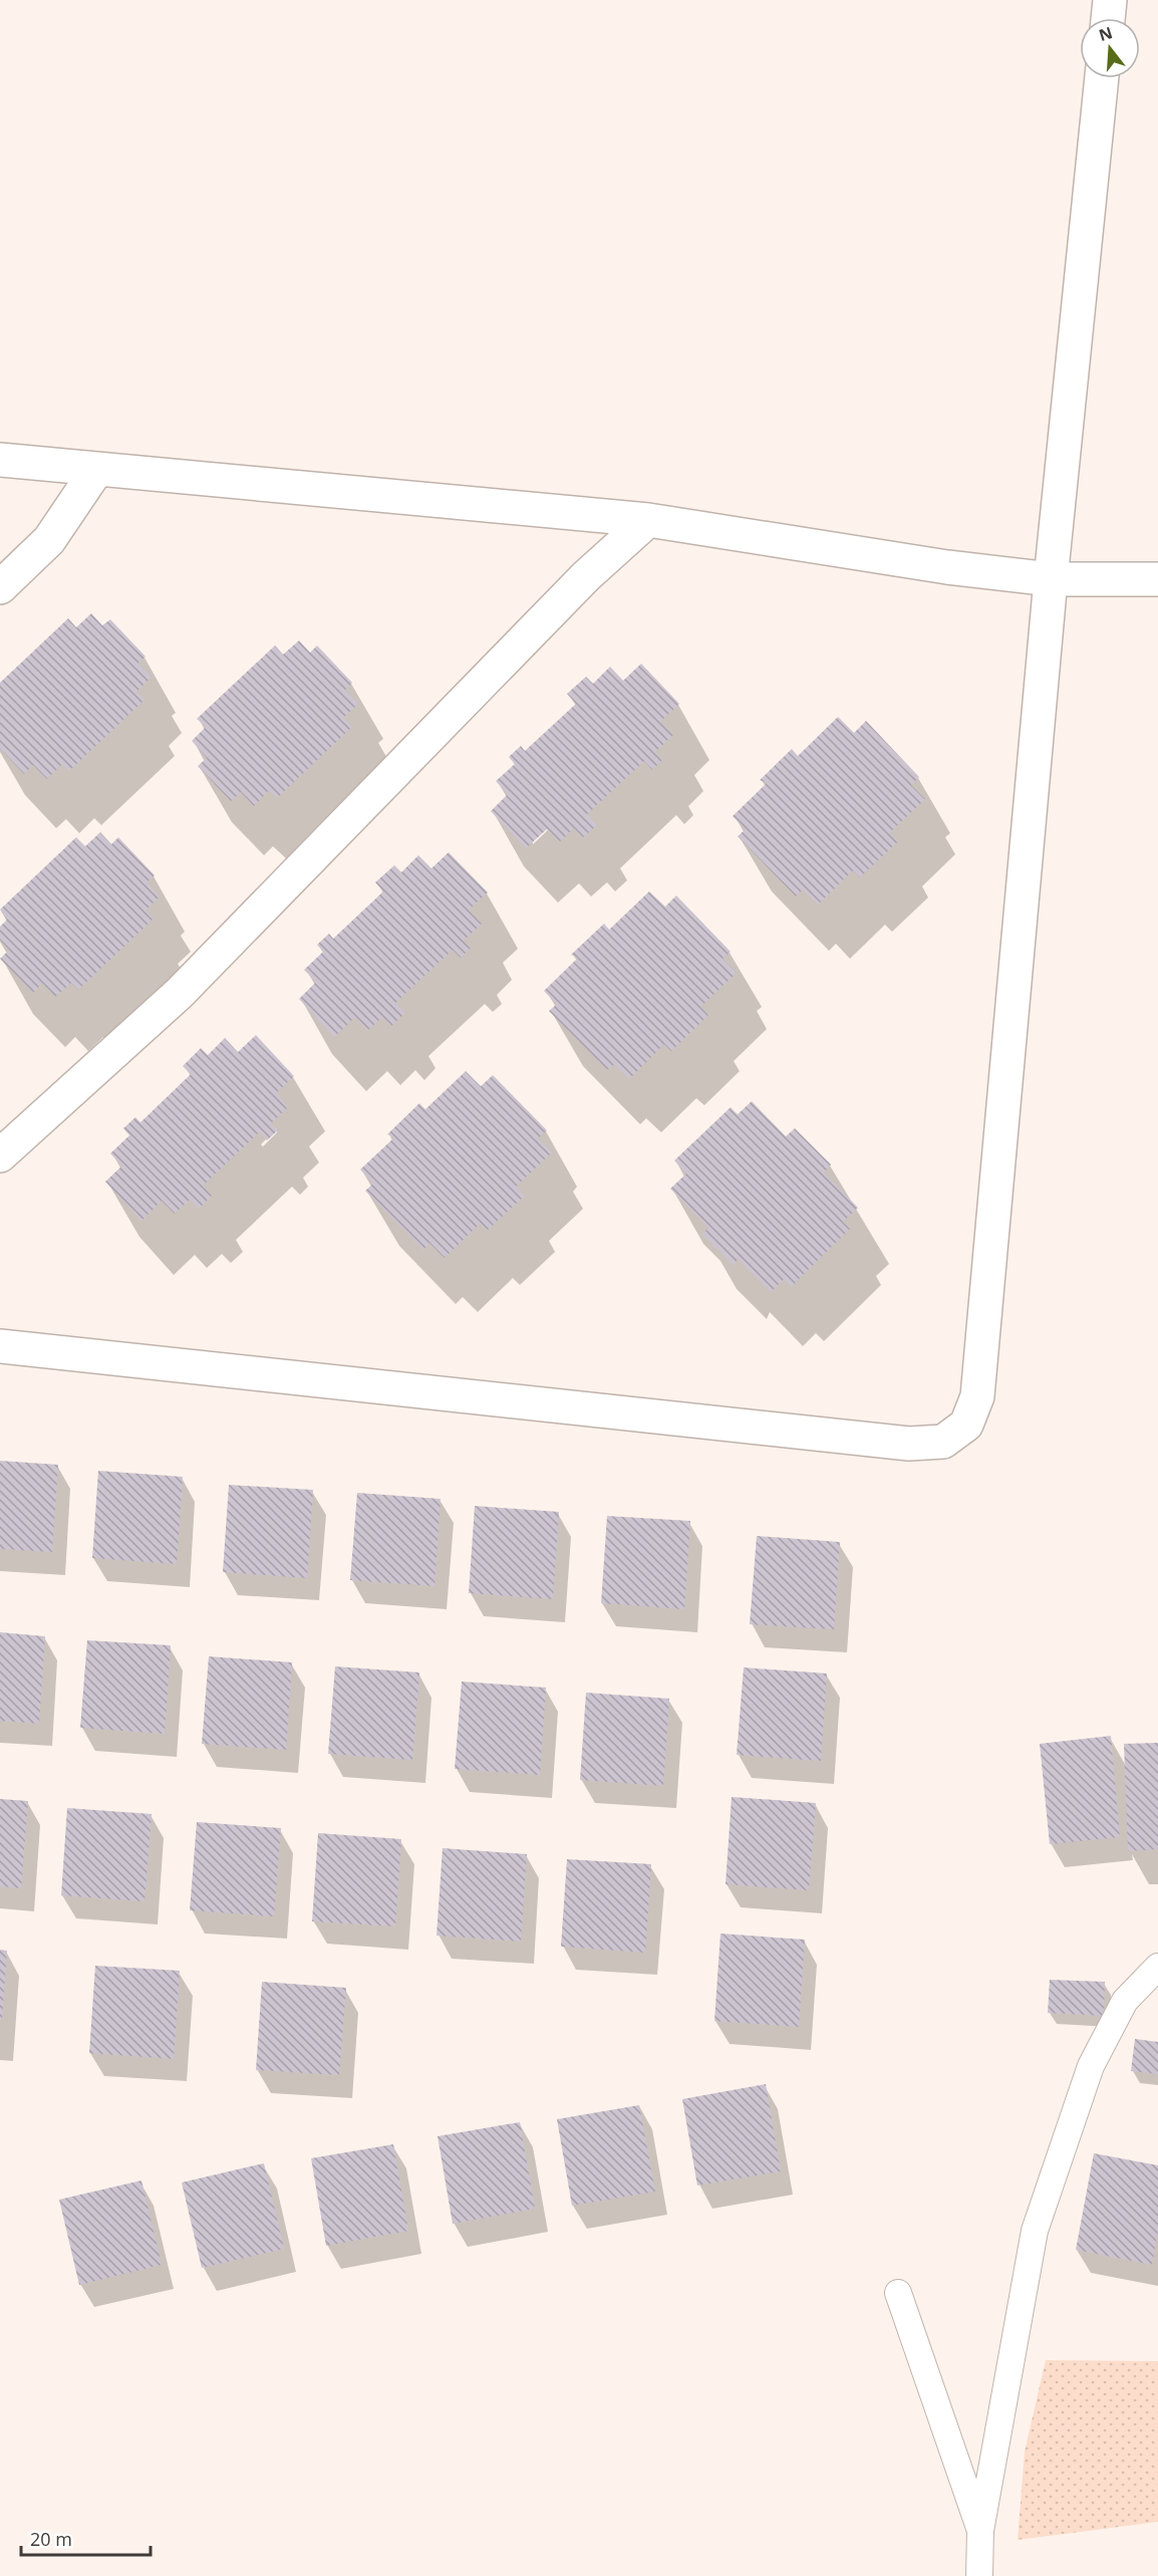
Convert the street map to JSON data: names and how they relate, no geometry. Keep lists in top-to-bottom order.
{
  "scale_bar": "20 m",
  "north": "top"
}
